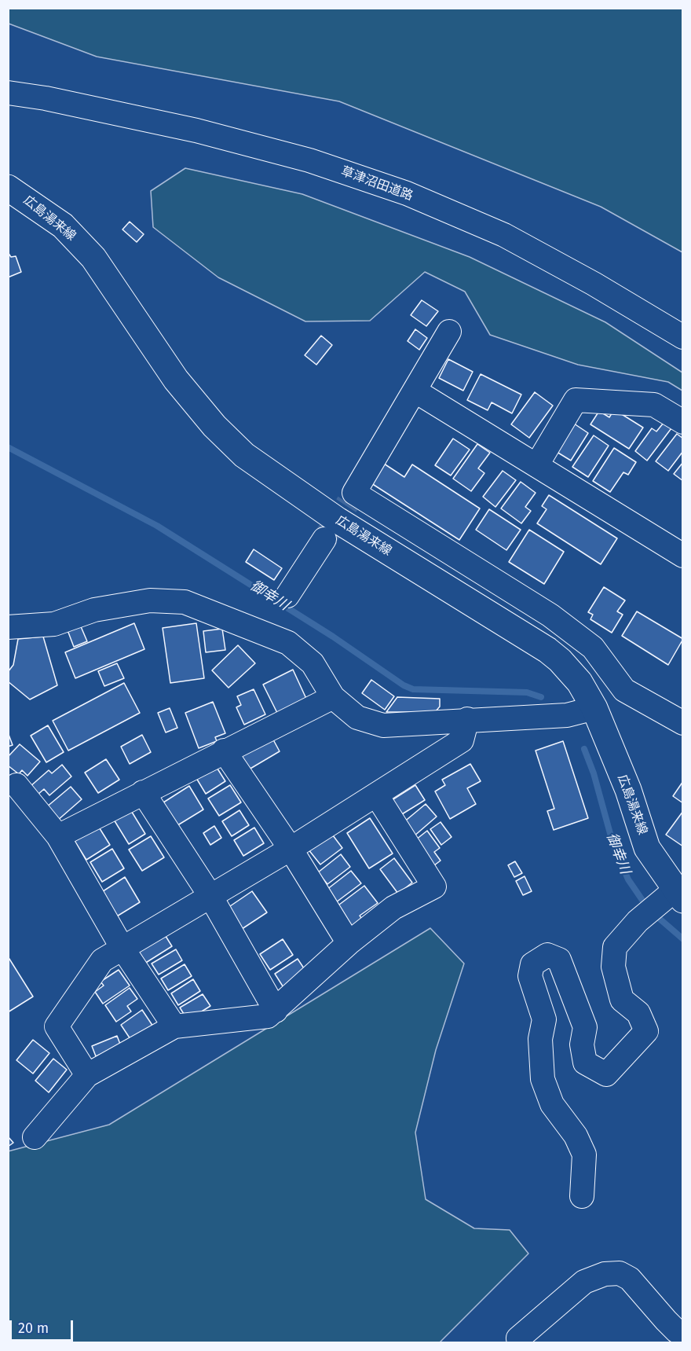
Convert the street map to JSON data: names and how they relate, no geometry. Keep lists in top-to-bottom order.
{
  "streets": {
    "main road": ["広島湯来線"],
    "street": ["草津沼田道路"]
  },
  "water": ["御幸川"],
  "scale_bar": "20 m"
}
